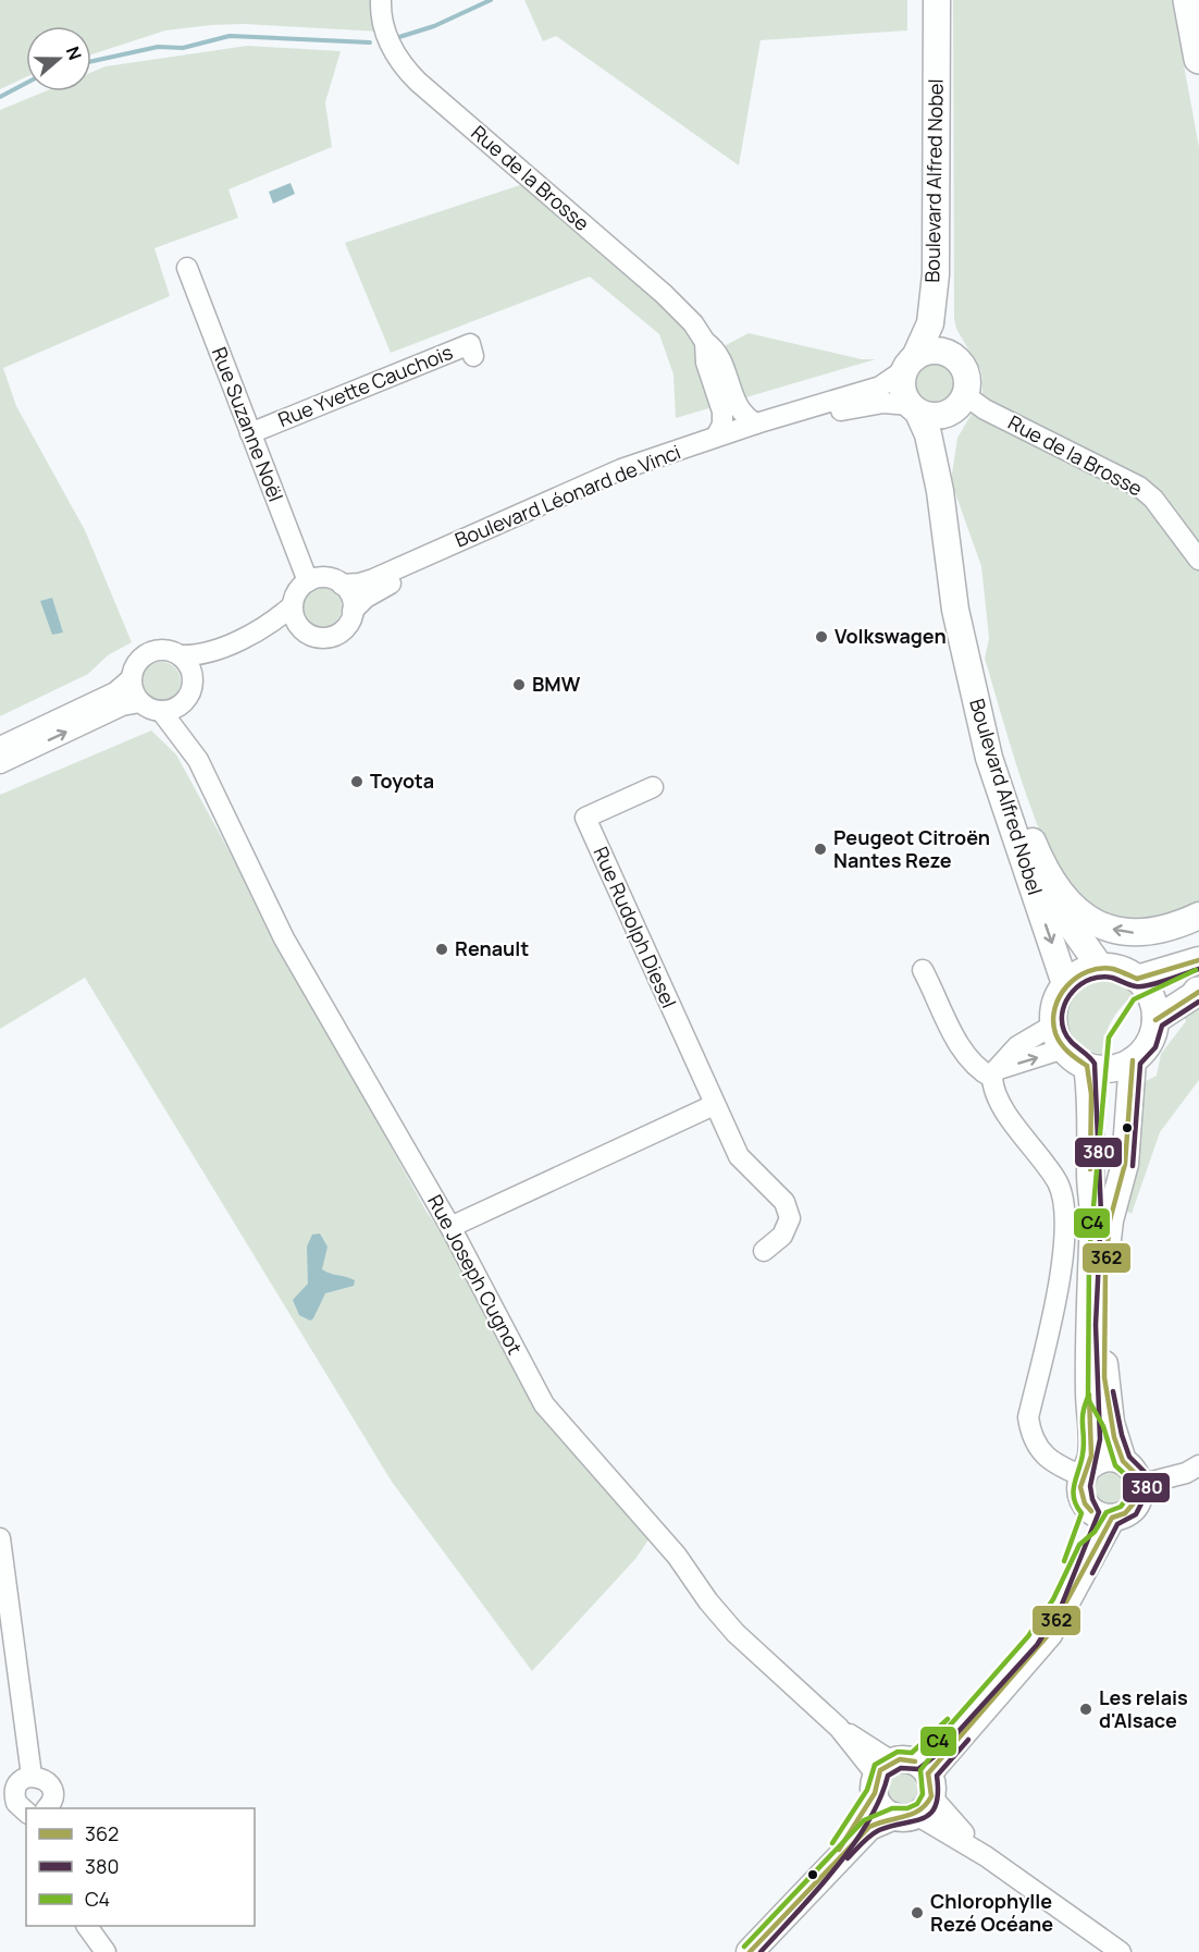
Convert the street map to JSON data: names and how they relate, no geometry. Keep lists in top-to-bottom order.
{
  "streets": {
    "main road": ["Boulevard Alfred Nobel"],
    "street": [
      "Rue de la Brosse",
      "Rue Yvette Cauchois",
      "Rue Suzanne Noël",
      "Boulevard Léonard de Vinci",
      "Rue Rudolph Diesel",
      "Rue Joseph Cugnot"
    ]
  },
  "crossings": [
    ["Rue de la Brosse", "Boulevard Alfred Nobel"],
    ["Rue de la Brosse", "Boulevard Léonard de Vinci"],
    ["Boulevard Alfred Nobel", "Boulevard Léonard de Vinci"],
    ["Rue Yvette Cauchois", "Rue Suzanne Noël"],
    ["Rue Suzanne Noël", "Boulevard Léonard de Vinci"]
  ],
  "places": [
    "Volkswagen",
    "BMW",
    "Toyota",
    "Peugeot Citroën Nantes Reze",
    "Renault",
    "Les relais d'Alsace",
    "Chlorophylle Rezé Océane"
  ],
  "lines": ["transit line 362", "transit line 380", "transit line C4"],
  "legend": ["362", "380", "C4"],
  "north": "right"
}
